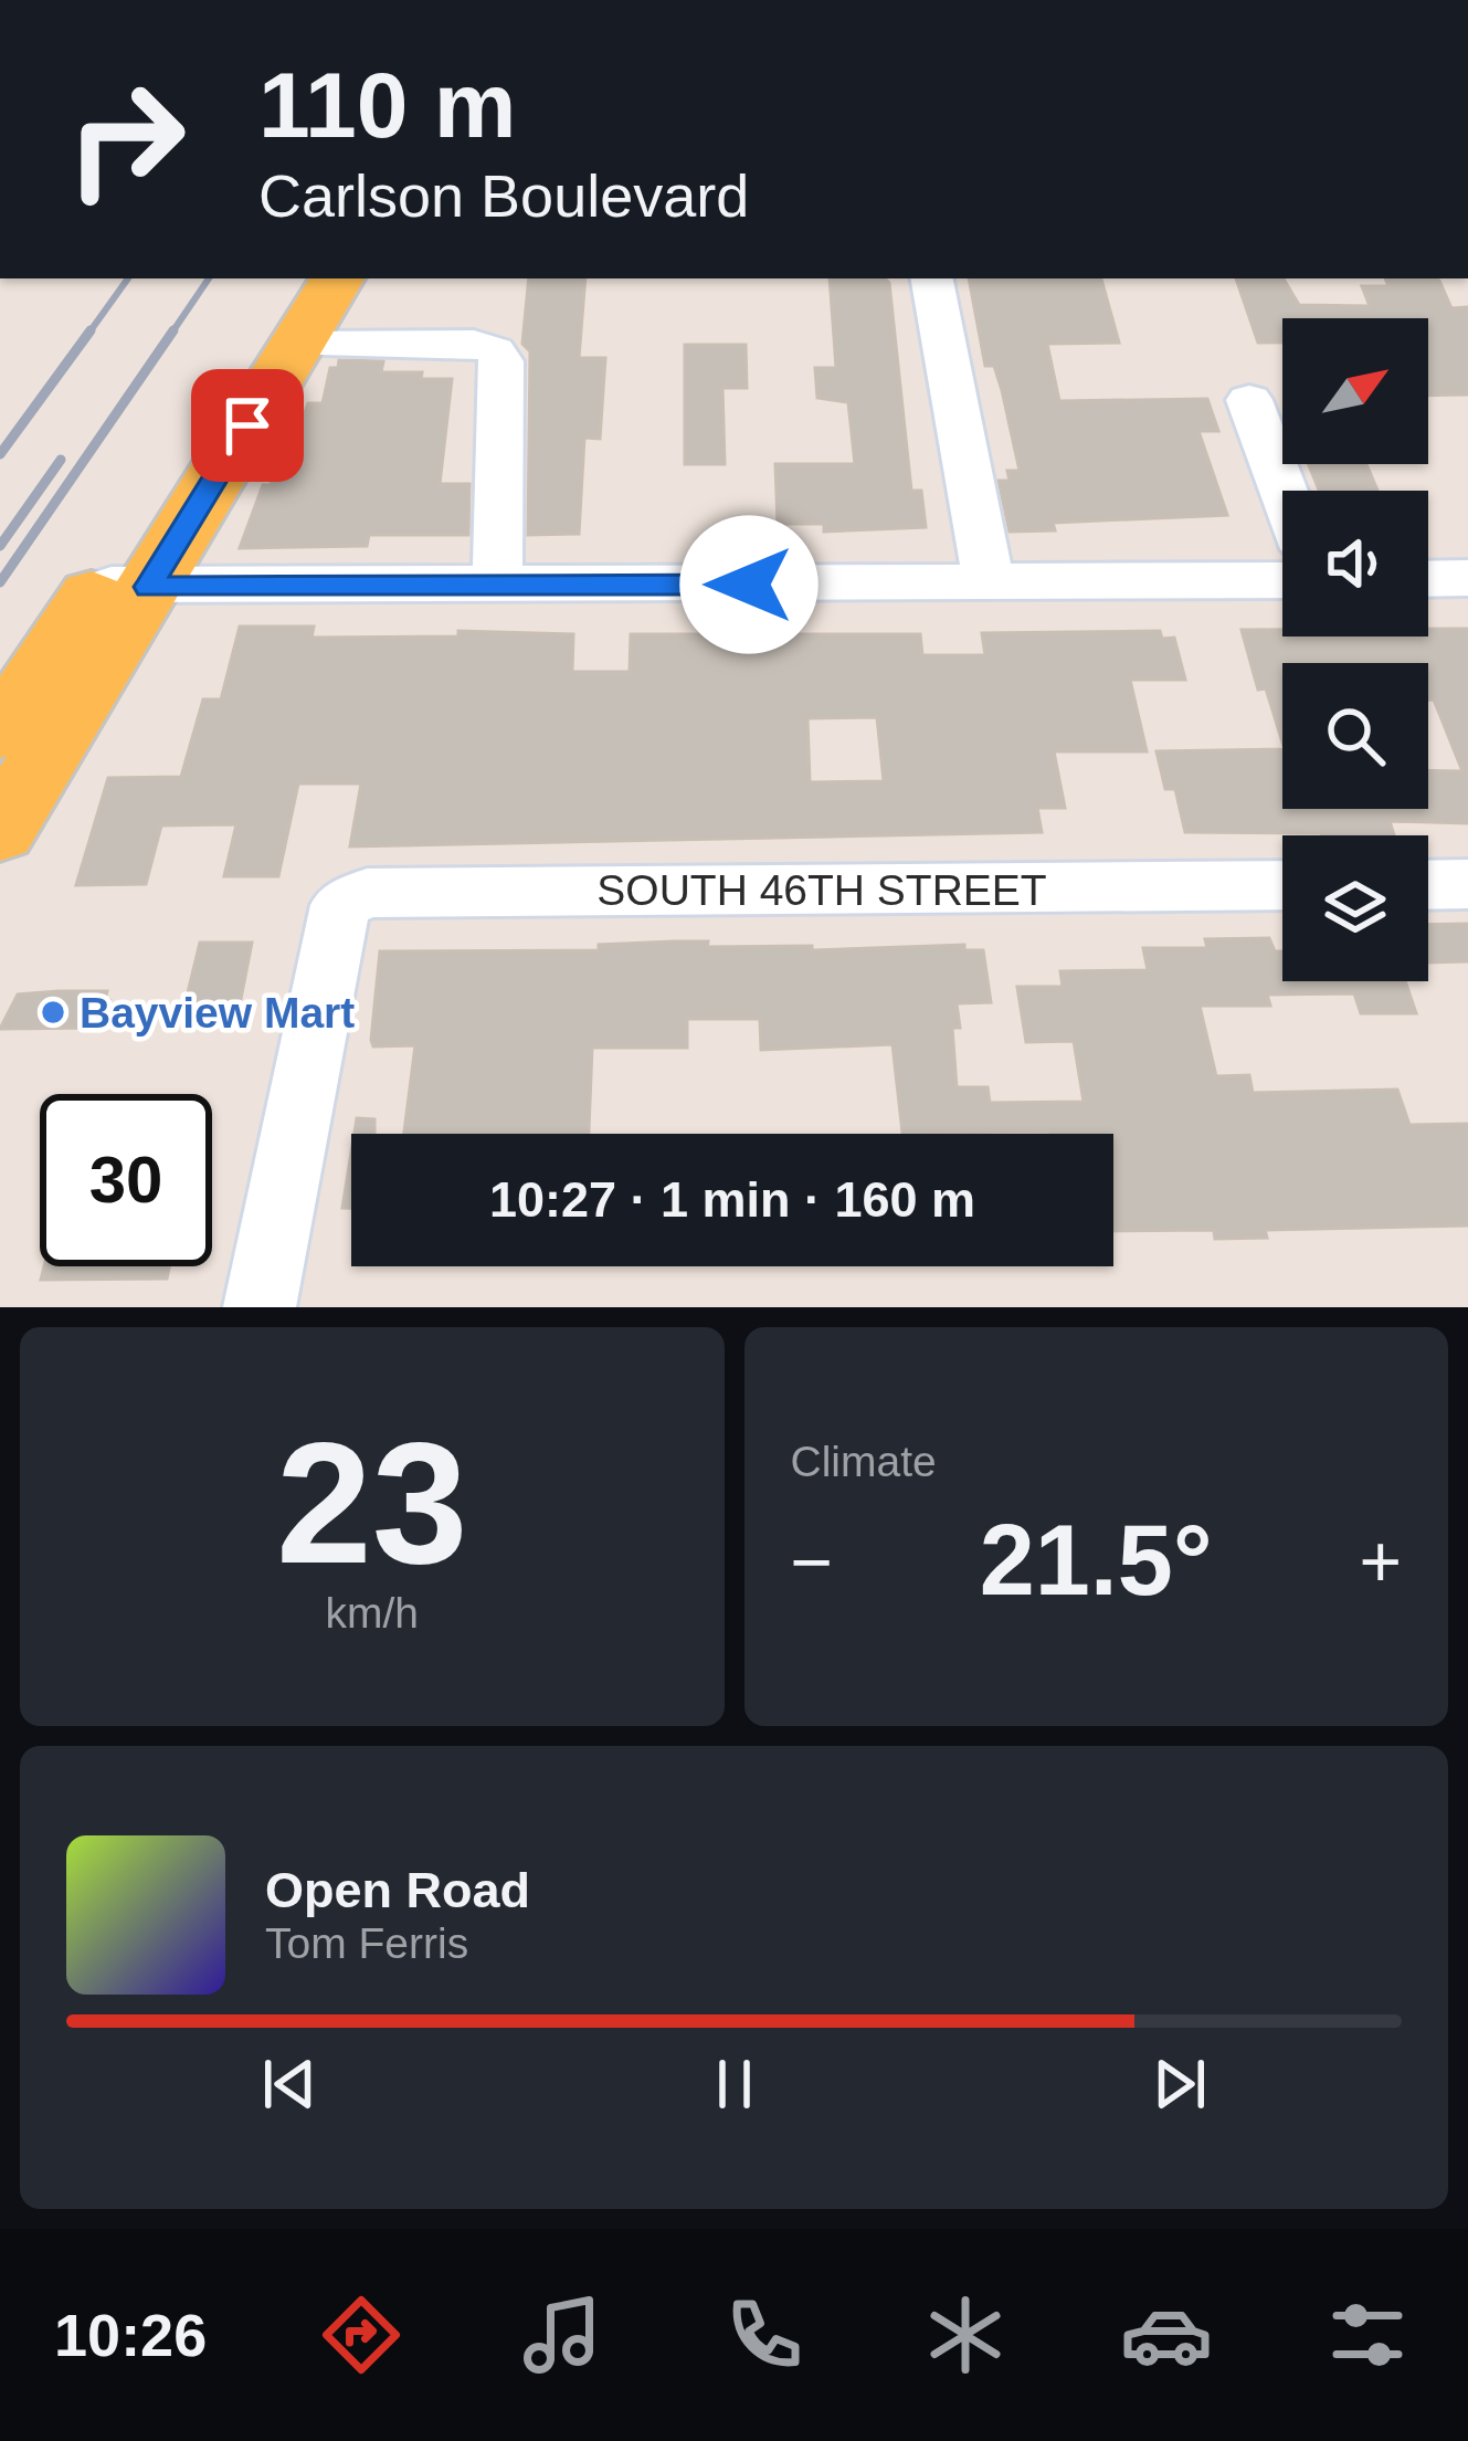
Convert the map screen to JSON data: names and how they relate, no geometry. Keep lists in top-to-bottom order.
{
  "streets": {
    "street": ["SOUTH 46TH STREET"]
  },
  "places": ["Bayview Mart"],
  "north": "top right",
  "page": {
    "turn": ["110 m", "Carlson Boulevard"],
    "limit": "30",
    "trip": "10:27 · 1 min · 160 m",
    "tile": [
      ["23", "km/h"],
      "Climate"
    ],
    "heat": ["−", "21.5°", "+"],
    "song": ["Open Road", "Tom Ferris"],
    "tabs": "10:26"
  }
}
